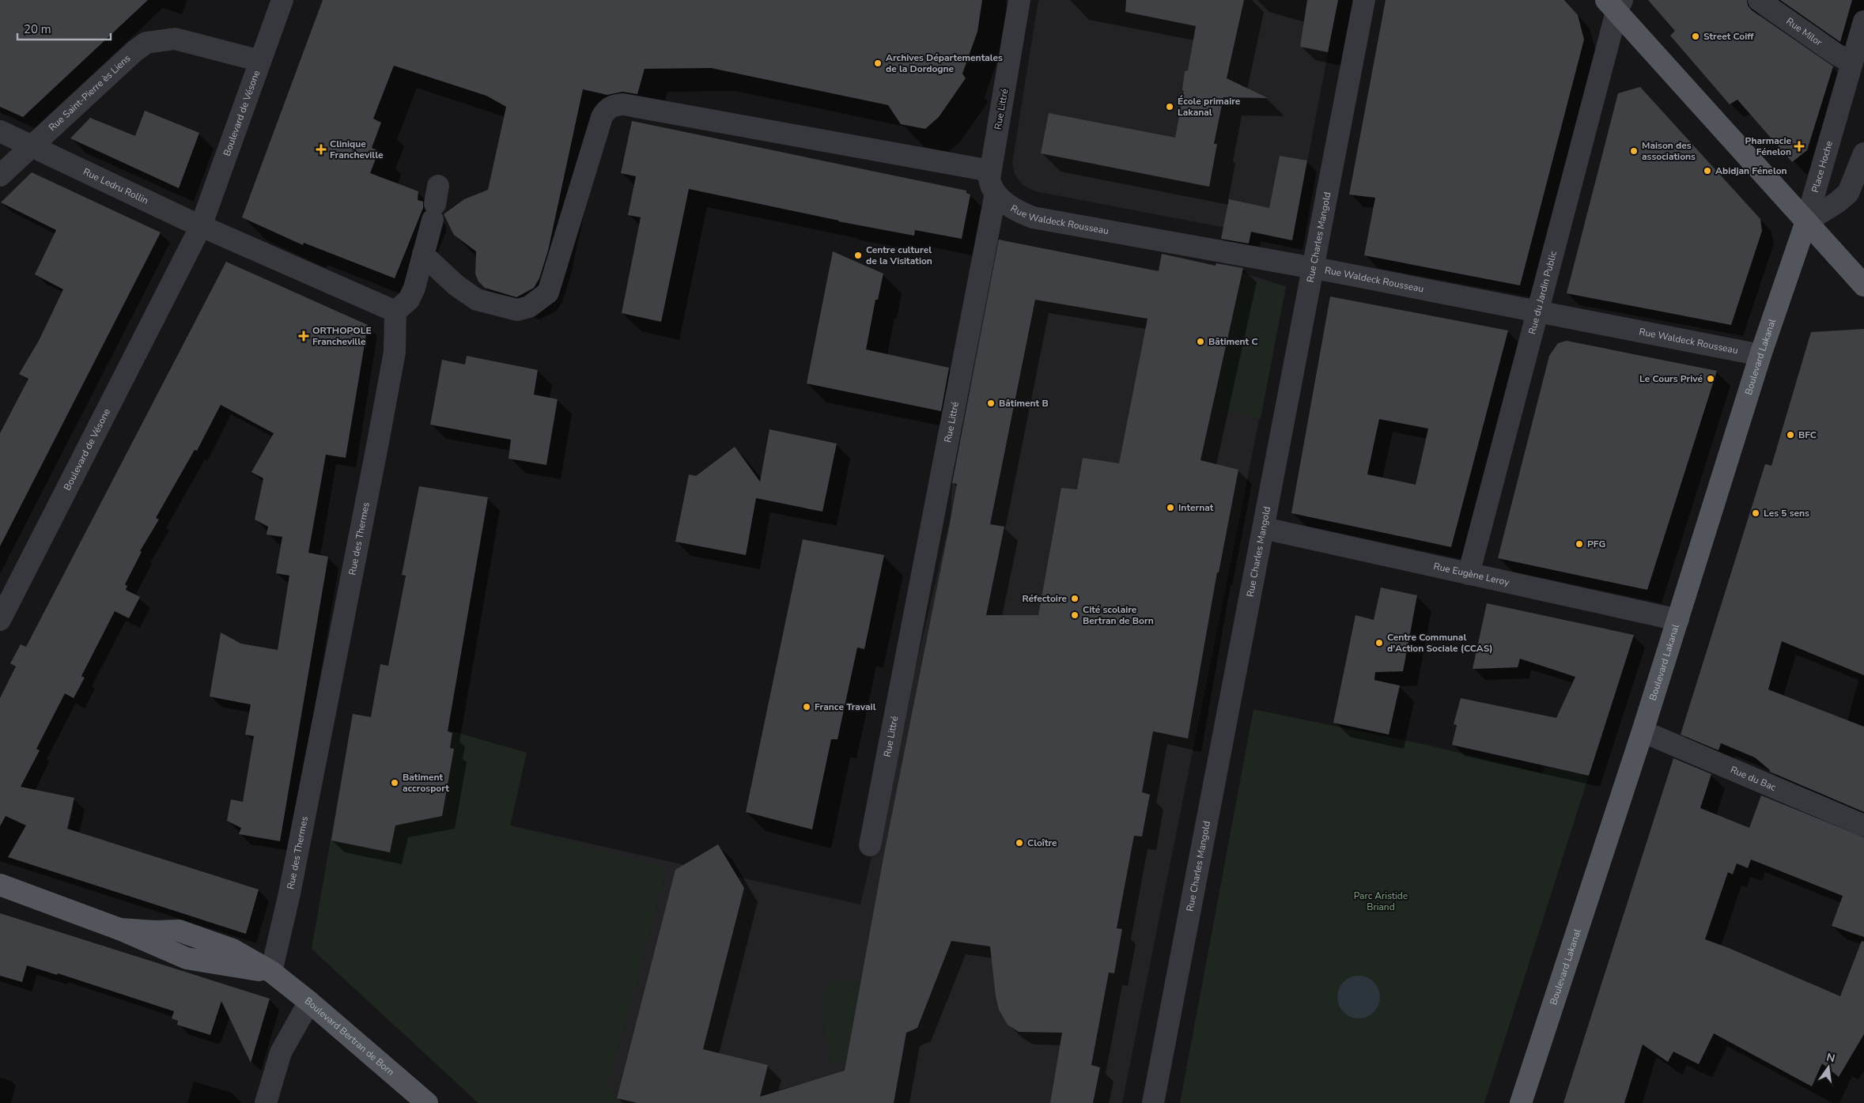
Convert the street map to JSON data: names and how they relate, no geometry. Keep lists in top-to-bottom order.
{
  "streets": {
    "main road": ["Boulevard Lakanal", "Boulevard Bertran de Born"],
    "street": [
      "Rue Milor",
      "Rue Saint-Pierre ès Liens",
      "Rue Littré",
      "Boulevard de Vésone",
      "Place Hoche",
      "Rue Ledru Rollin",
      "Rue Waldeck Rousseau",
      "Rue Charles Mangold",
      "Rue du Jardin Public",
      "Rue des Thermes",
      "Rue Eugène Leroy",
      "Rue du Bac"
    ]
  },
  "crossings": [
    ["Rue Milor", "Place Hoche"],
    ["Rue Saint-Pierre ès Liens", "Boulevard de Vésone"],
    ["Rue Saint-Pierre ès Liens", "Rue Ledru Rollin"],
    ["Rue Littré", "Rue Waldeck Rousseau"],
    ["Boulevard de Vésone", "Rue Ledru Rollin"],
    ["Place Hoche", "Boulevard Lakanal"],
    ["Rue Waldeck Rousseau", "Rue Charles Mangold"],
    ["Rue Waldeck Rousseau", "Rue du Jardin Public"],
    ["Rue Waldeck Rousseau", "Boulevard Lakanal"],
    ["Rue Charles Mangold", "Rue Eugène Leroy"],
    ["Rue du Jardin Public", "Rue Eugène Leroy"],
    ["Boulevard Lakanal", "Rue Eugène Leroy"],
    ["Boulevard Lakanal", "Rue du Bac"],
    ["Rue des Thermes", "Boulevard Bertran de Born"]
  ],
  "parks": ["Parc Aristide Briand"],
  "places": {
    "other": [
      "Street Coiff",
      "Archives Départementales de la Dordogne",
      "École primaire Lakanal",
      "Maison des associations",
      "Abidjan Fénelon",
      "Centre culturel de la Visitation",
      "Bâtiment C",
      "Le Cours Privé",
      "Bâtiment B",
      "BFC",
      "Internat",
      "Les 5 sens",
      "PFG",
      "Réfectoire",
      "Cité scolaire Bertran de Born",
      "Centre Communal d'Action Sociale (CCAS)",
      "France Travail",
      "Batiment accrosport",
      "Cloître"
    ],
    "health": ["Pharmacie Fénelon", "Clinique Francheville", "ORTHOPOLE Francheville"]
  },
  "scale_bar": "20 m",
  "north": "top"
}
